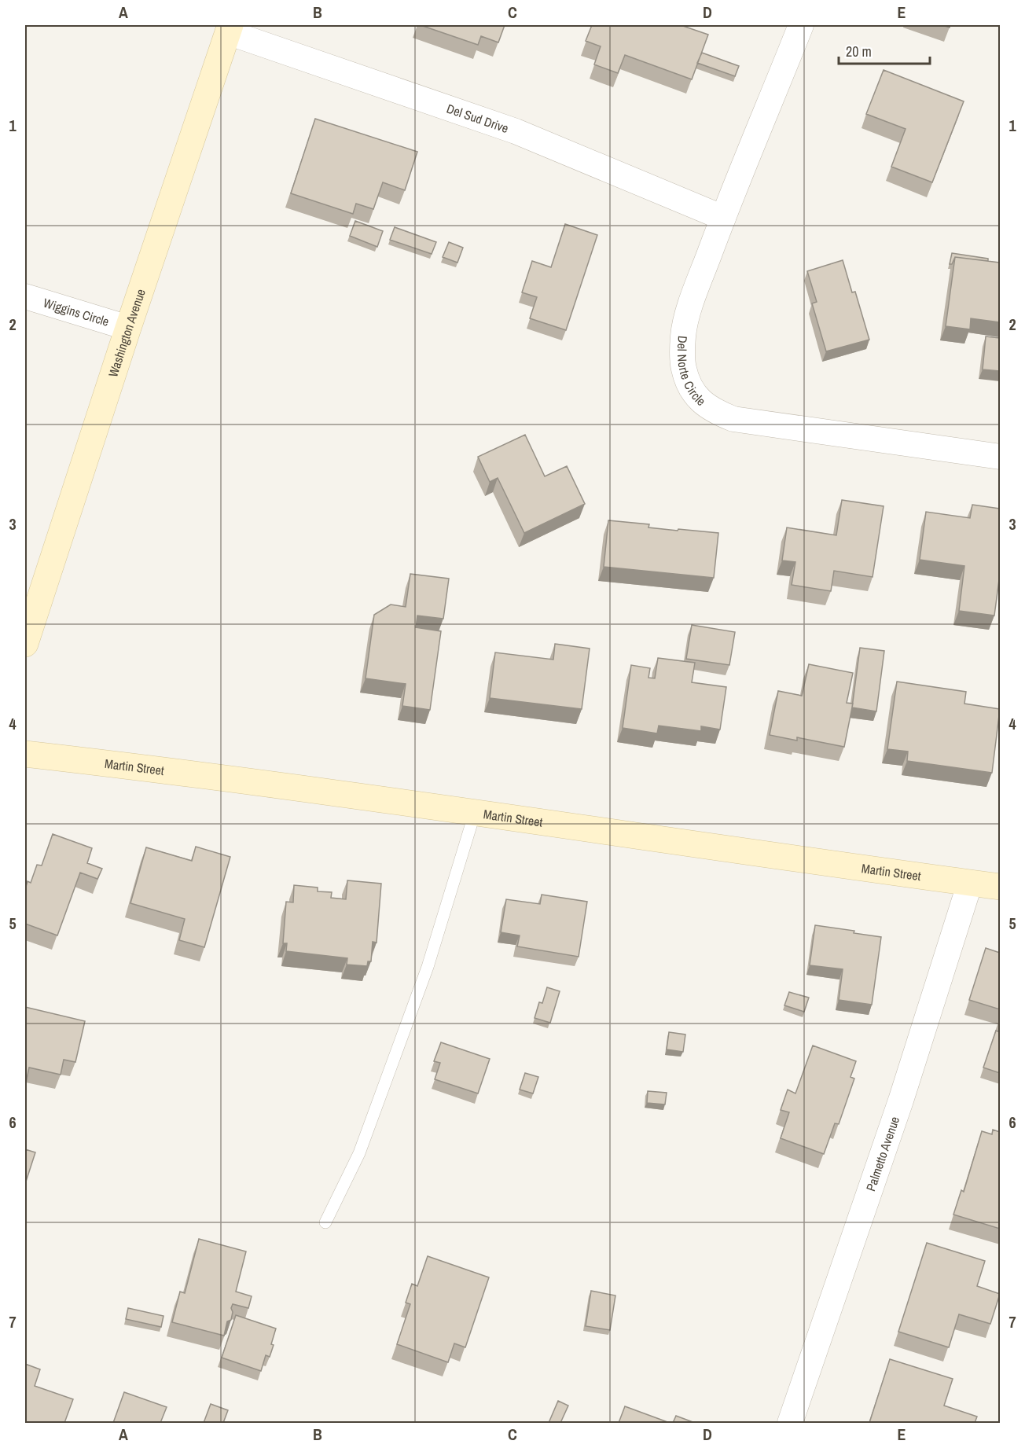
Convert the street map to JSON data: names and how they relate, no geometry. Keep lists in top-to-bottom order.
{
  "streets": {
    "street": [
      "Del Sud Drive",
      "Wiggins Circle",
      "Washington Avenue",
      "Del Norte Circle",
      "Martin Street",
      "Palmetto Avenue"
    ]
  },
  "crossings": [
    ["Del Sud Drive", "Washington Avenue"],
    ["Del Sud Drive", "Del Norte Circle"],
    ["Wiggins Circle", "Washington Avenue"],
    ["Martin Street", "Palmetto Avenue"]
  ],
  "scale_bar": "20 m",
  "grid": {
    "columns": [
      "A",
      "B",
      "C",
      "D",
      "E"
    ],
    "rows": [
      "1",
      "2",
      "3",
      "4",
      "5",
      "6",
      "7"
    ]
  }
}
